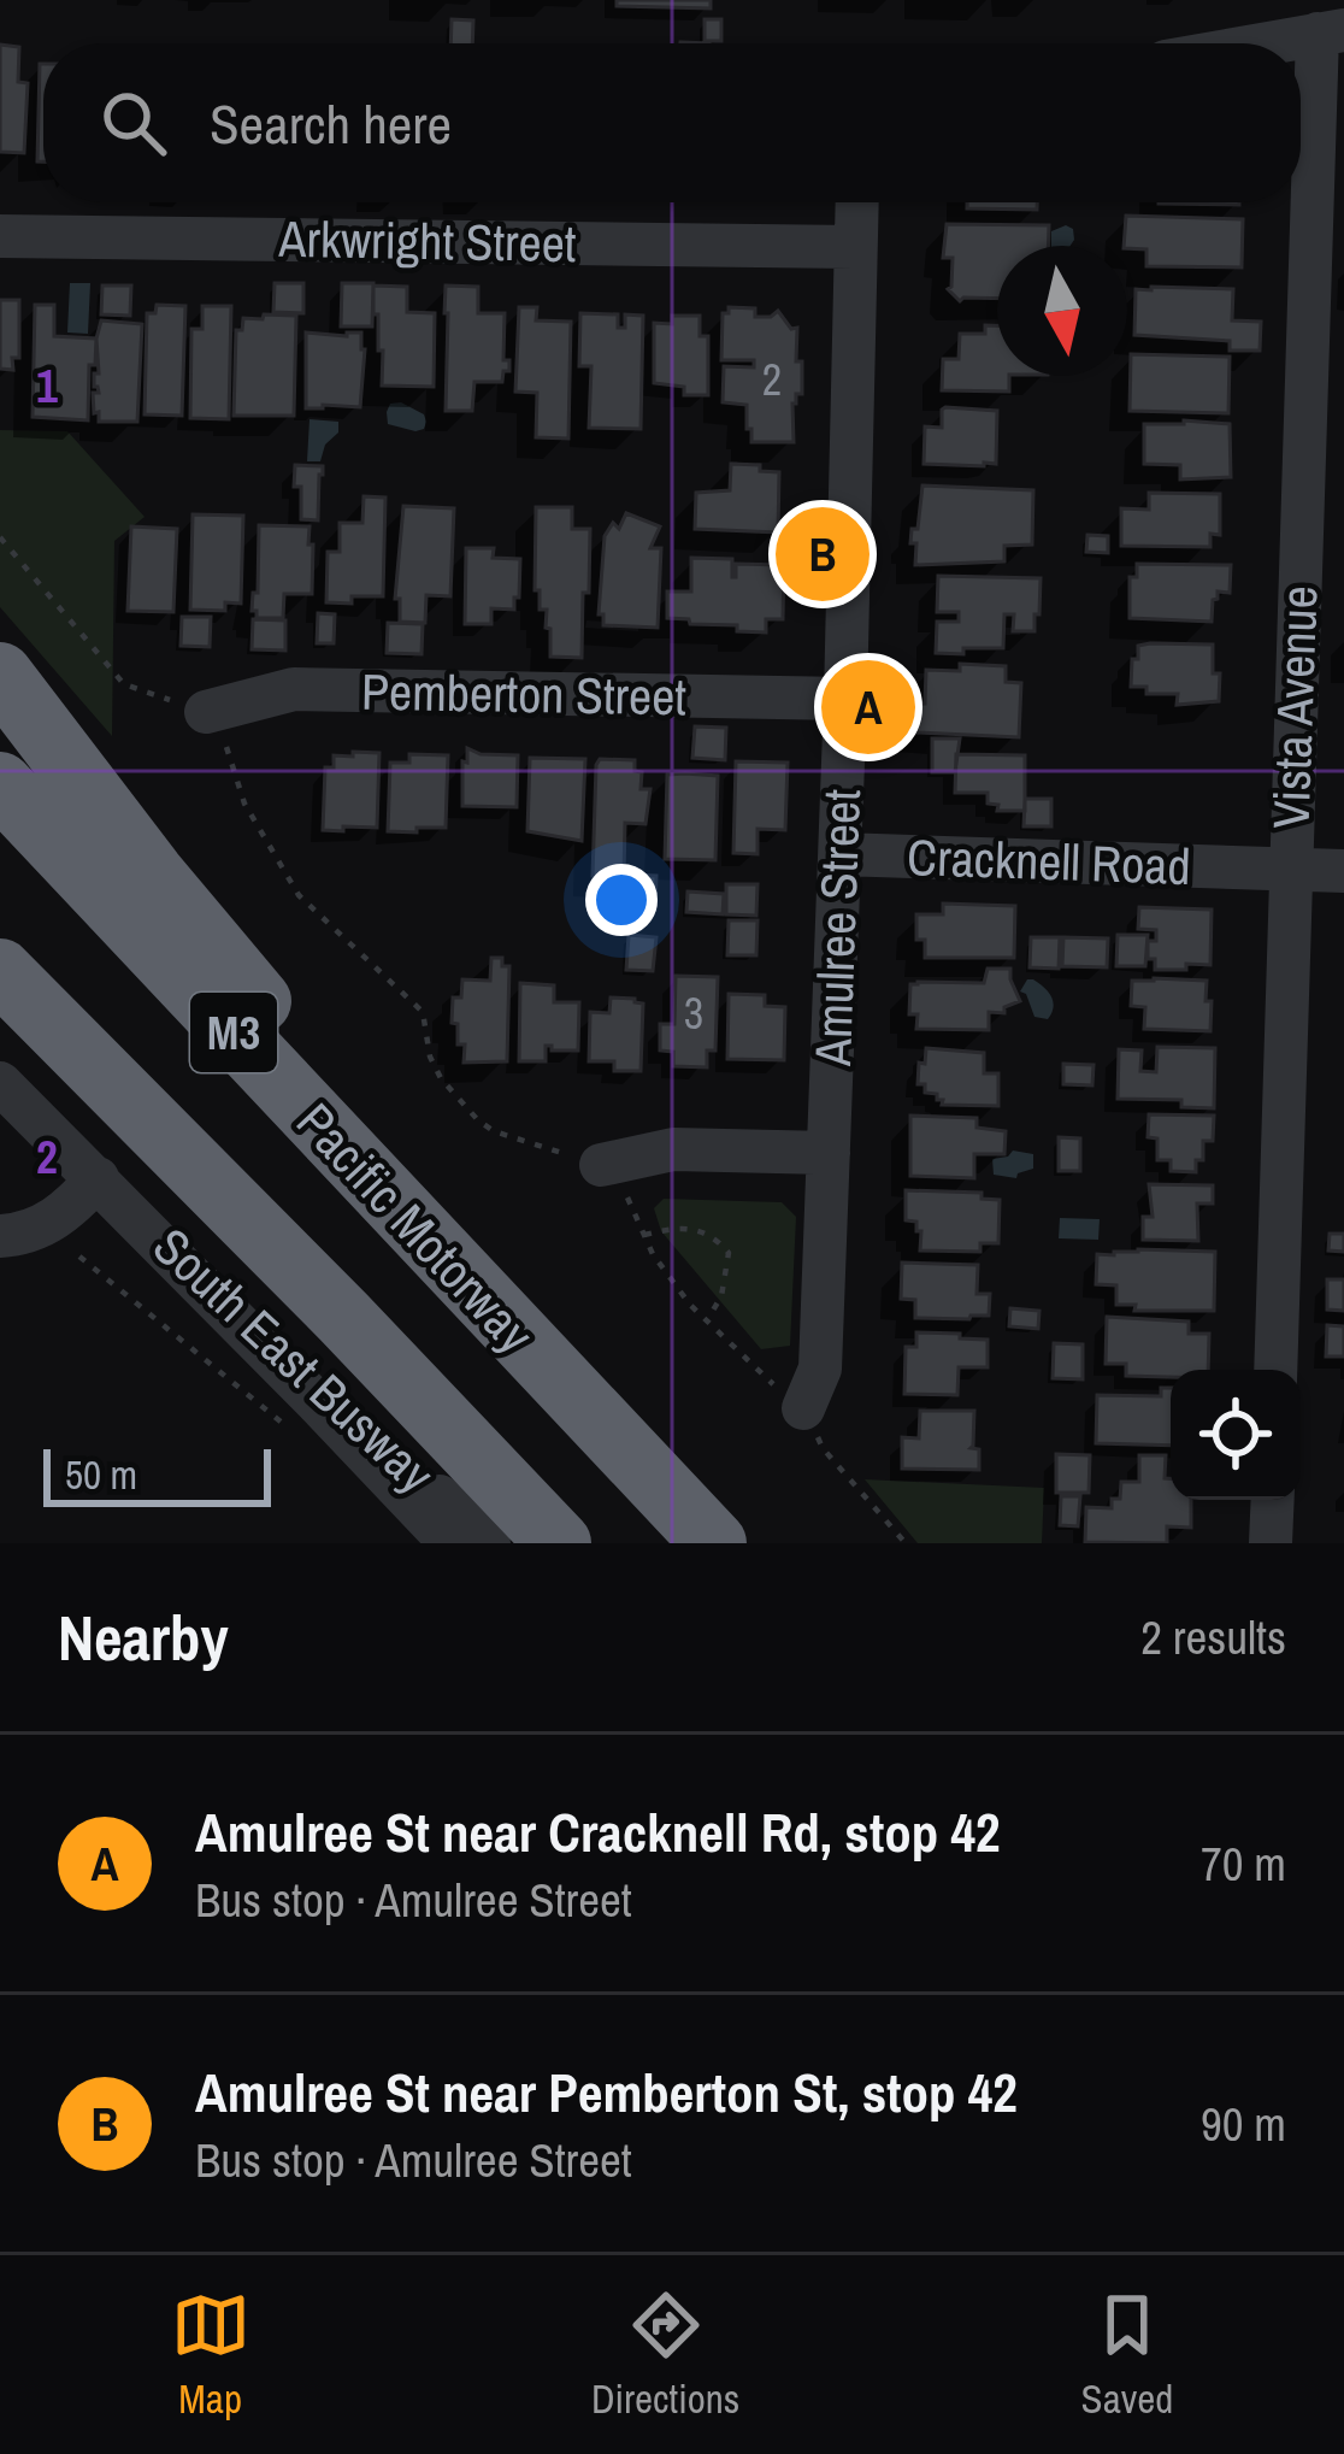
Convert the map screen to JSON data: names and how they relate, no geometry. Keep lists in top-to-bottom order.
{
  "streets": {
    "highway": ["M3", "Pacific Motorway"],
    "street": [
      "Arkwright Street",
      "Pemberton Street",
      "Vista Avenue",
      "Cracknell Road",
      "Amulree Street",
      "South East Busway"
    ]
  },
  "crossings": [
    ["Arkwright Street", "Amulree Street"],
    ["Pemberton Street", "Amulree Street"],
    ["Vista Avenue", "Cracknell Road"],
    ["Cracknell Road", "Amulree Street"]
  ],
  "house_numbers": ["2", "3"],
  "scale_bar": "50 m",
  "north": "bottom",
  "page": {
    "search": "Search here",
    "pins": ["B", "A"],
    "scale": "50 m",
    "heading": ["Nearby", "2 results"],
    "list": [
      {
        "mark": "A",
        "name": "Amulree St near Cracknell Rd, stop 42",
        "note": "Bus stop · Amulree Street",
        "value": "70 m"
      },
      {
        "mark": "B",
        "name": "Amulree St near Pemberton St, stop 42",
        "note": "Bus stop · Amulree Street",
        "value": "90 m"
      }
    ],
    "nav": ["Map", "Directions", "Saved"]
  },
  "grid": {
    "rows": ["1", "2"]
  }
}
